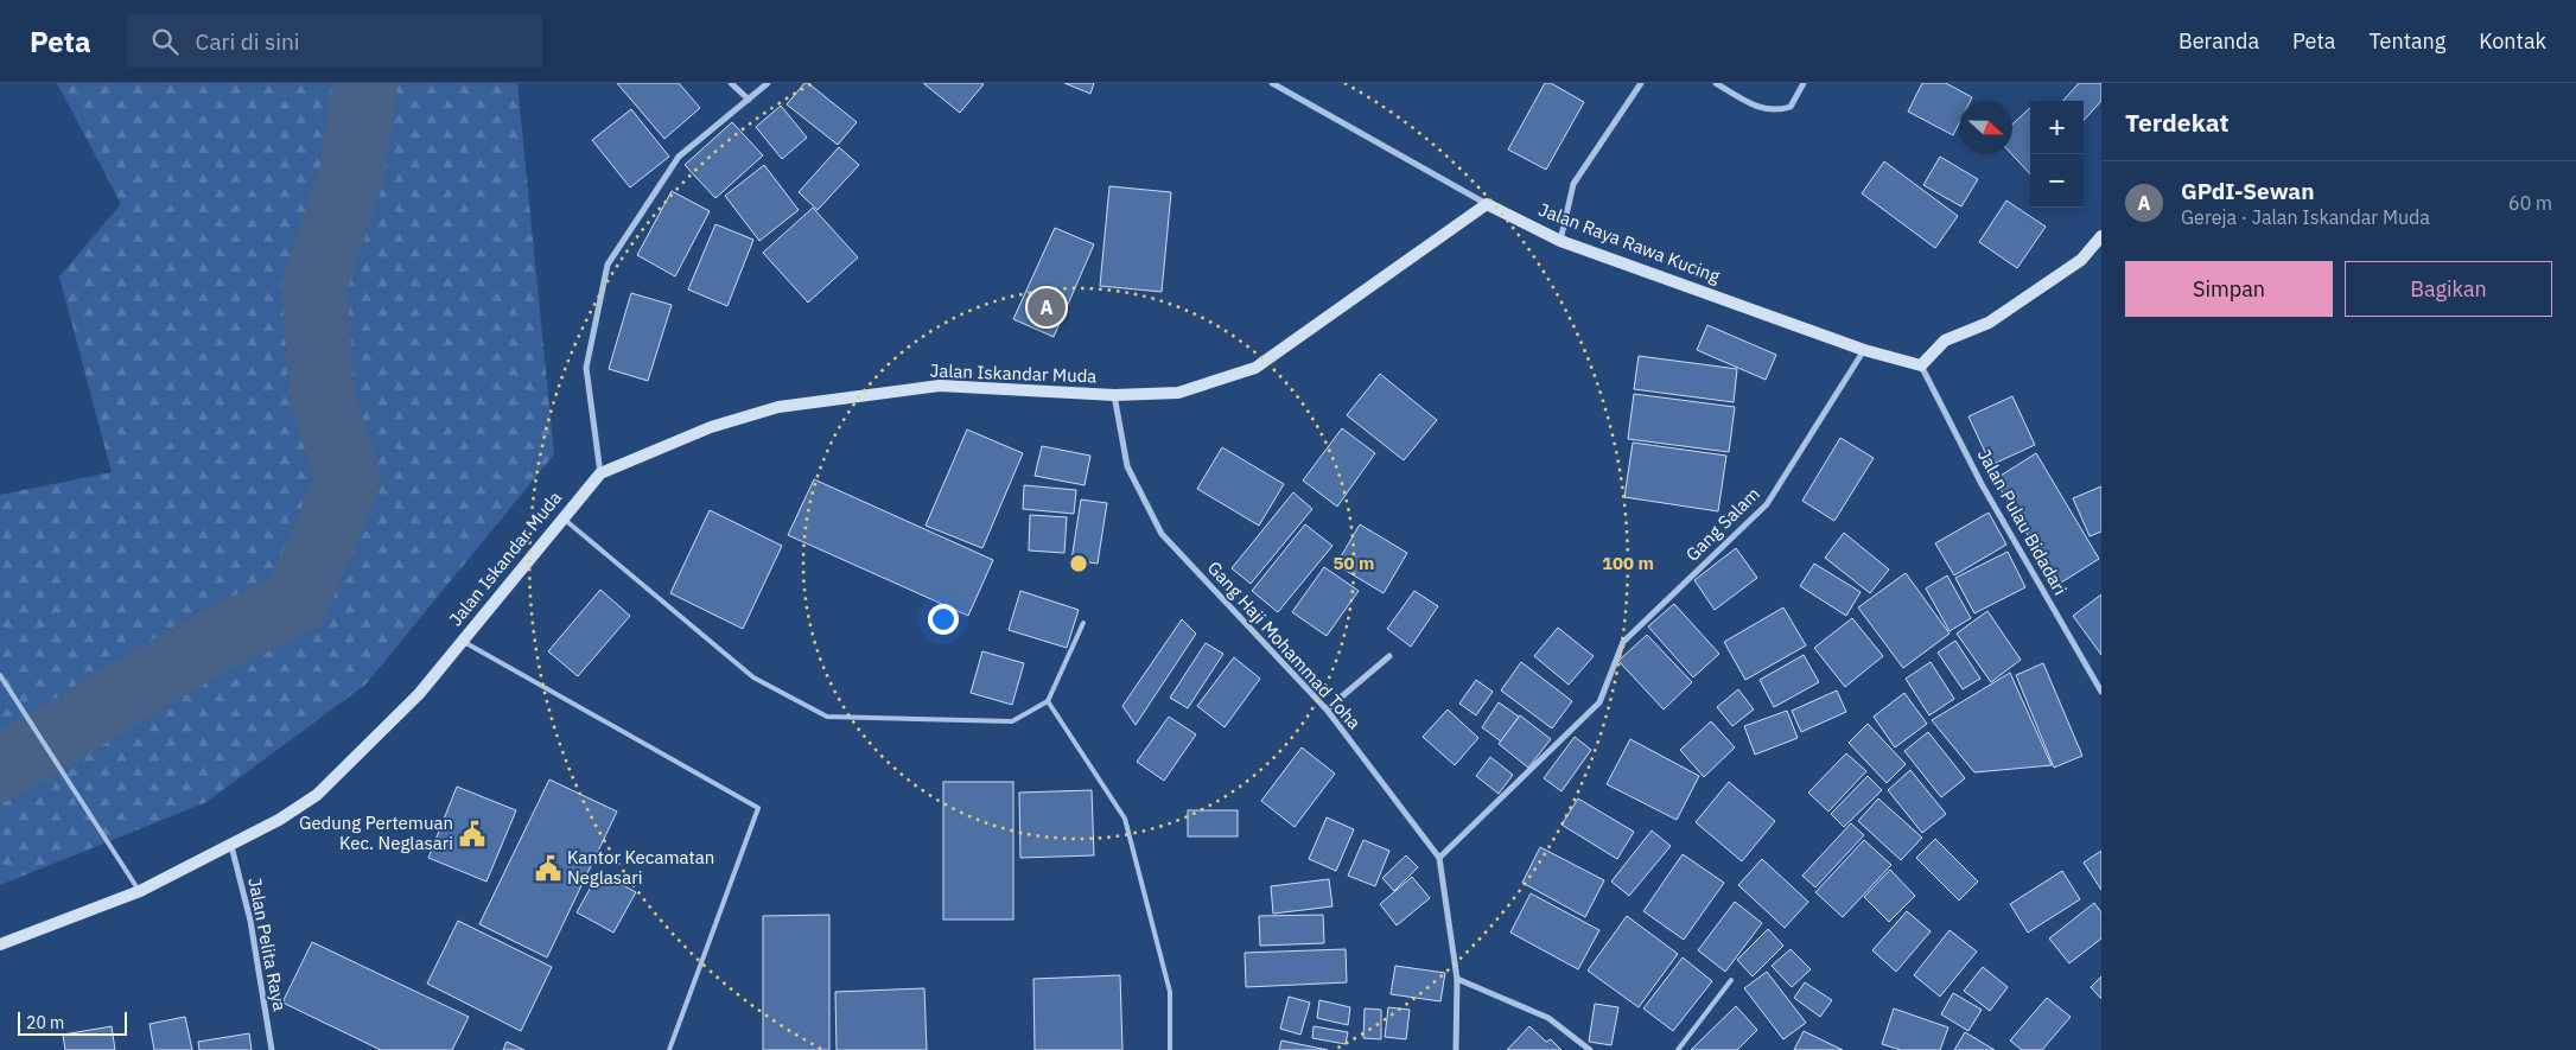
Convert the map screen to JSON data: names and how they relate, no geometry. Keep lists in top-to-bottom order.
{
  "streets": {
    "street": [
      "Jalan Raya Rawa Kucing",
      "Jalan Iskandar Muda",
      "Jalan Pulau Bidadari",
      "Gang Salam",
      "Gang Haji Mohammad Toha",
      "Jalan Pelita Raya"
    ]
  },
  "crossings": [
    ["Jalan Raya Rawa Kucing", "Jalan Pulau Bidadari"],
    ["Jalan Raya Rawa Kucing", "Gang Salam"],
    ["Jalan Iskandar Muda", "Gang Haji Mohammad Toha"],
    ["Jalan Iskandar Muda", "Jalan Pelita Raya"],
    ["Gang Salam", "Gang Haji Mohammad Toha"]
  ],
  "places": {
    "public building": ["Gedung Pertemuan Kec. Neglasari", "Kantor Kecamatan Neglasari"]
  },
  "scale_bar": "20 m",
  "north": "right",
  "page": {
    "header": "Peta",
    "search": "Cari di sini",
    "nav": [
      "Beranda",
      "Peta",
      "Tentang",
      "Kontak"
    ],
    "heading": "Terdekat",
    "map_buttons": ["+", "−"],
    "list": [
      {
        "mark": "A",
        "name": "GPdI-Sewan",
        "note": "Gereja · Jalan Iskandar Muda",
        "value": "60 m"
      }
    ],
    "buttons": ["Simpan", "Bagikan"],
    "pins": "A",
    "scale": "20 m"
  },
  "rings": ["50 m", "100 m"]
}
